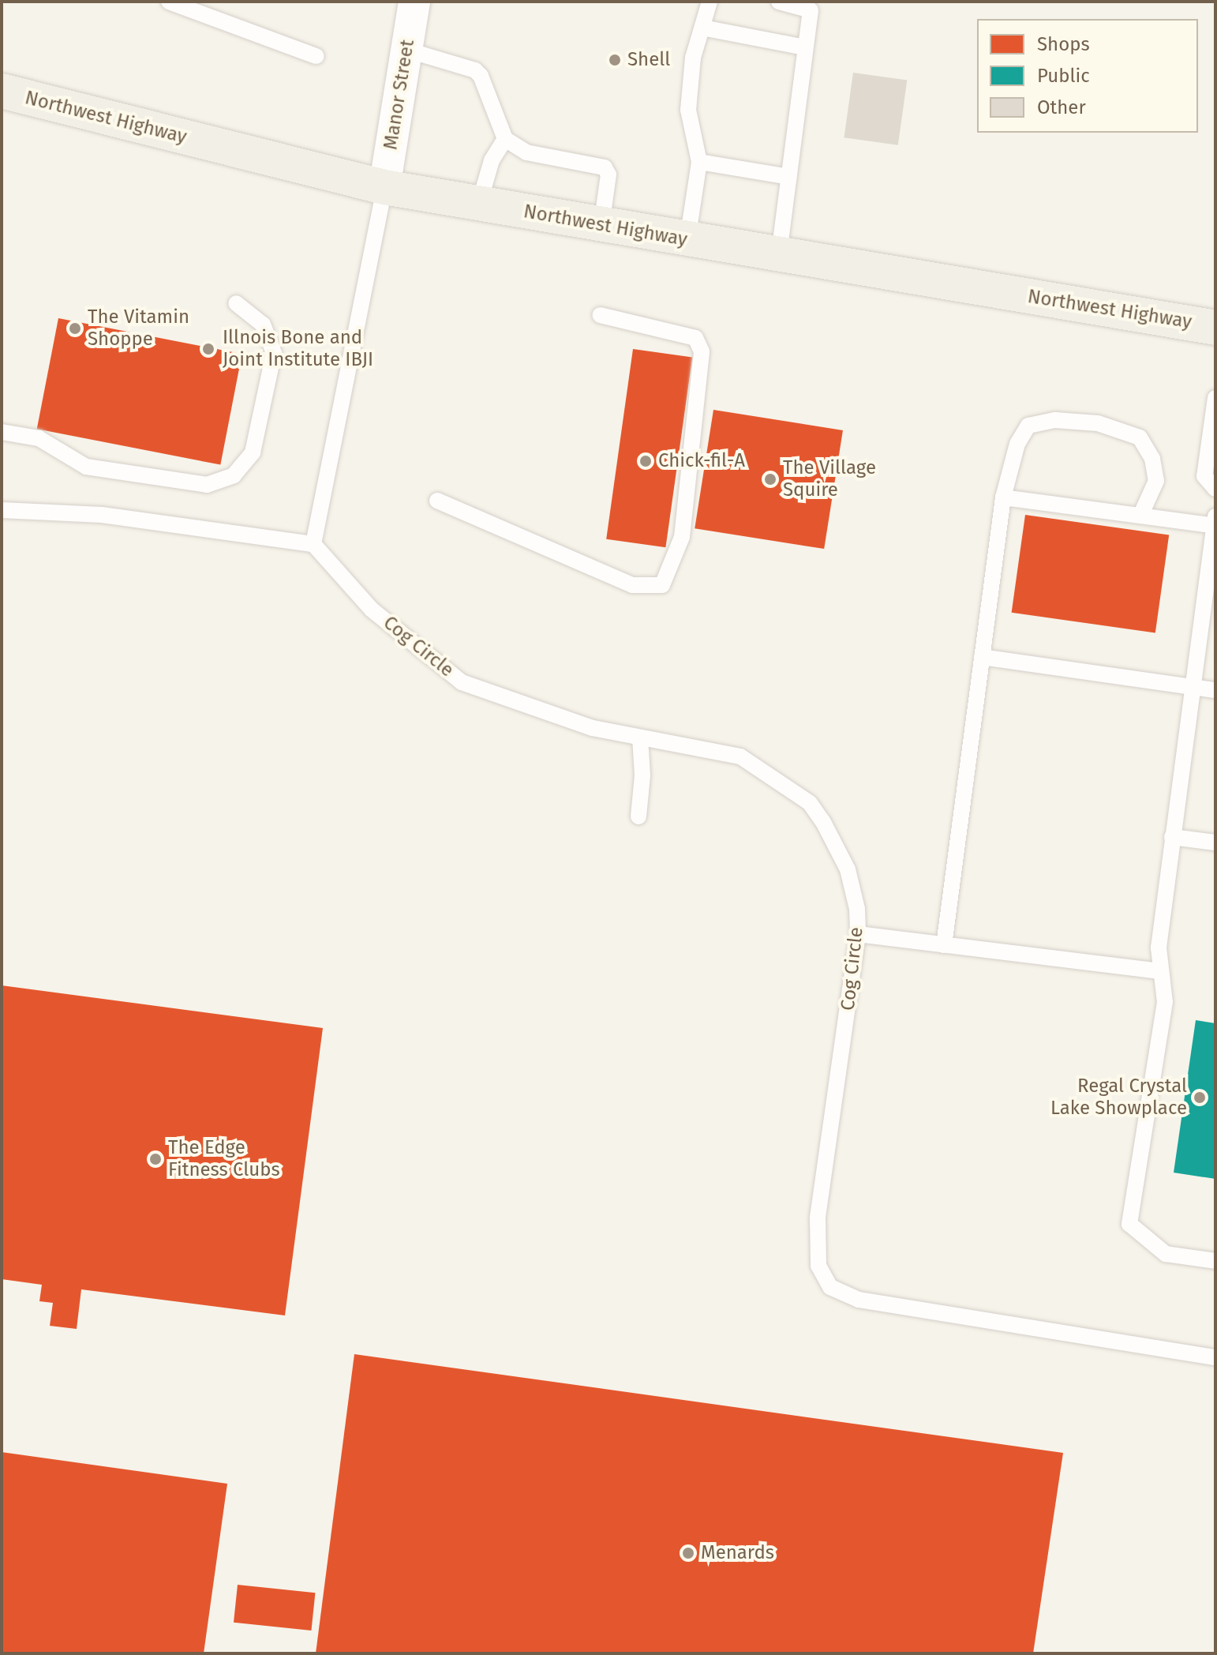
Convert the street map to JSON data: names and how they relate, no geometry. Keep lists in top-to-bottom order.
{
  "streets": {
    "main road": ["Northwest Highway"],
    "street": ["Manor Street"],
    "lane": ["Cog Circle"]
  },
  "crossings": [
    ["Manor Street", "Northwest Highway"]
  ],
  "places": [
    "Shell",
    "The Vitamin Shoppe",
    "Illnois Bone and Joint Institute IBJI",
    "Chick-fil-A",
    "The Village Squire",
    "Regal Crystal Lake Showplace",
    "The Edge Fitness Clubs",
    "Menards"
  ],
  "legend": ["Shops", "Public", "Other"]
}
